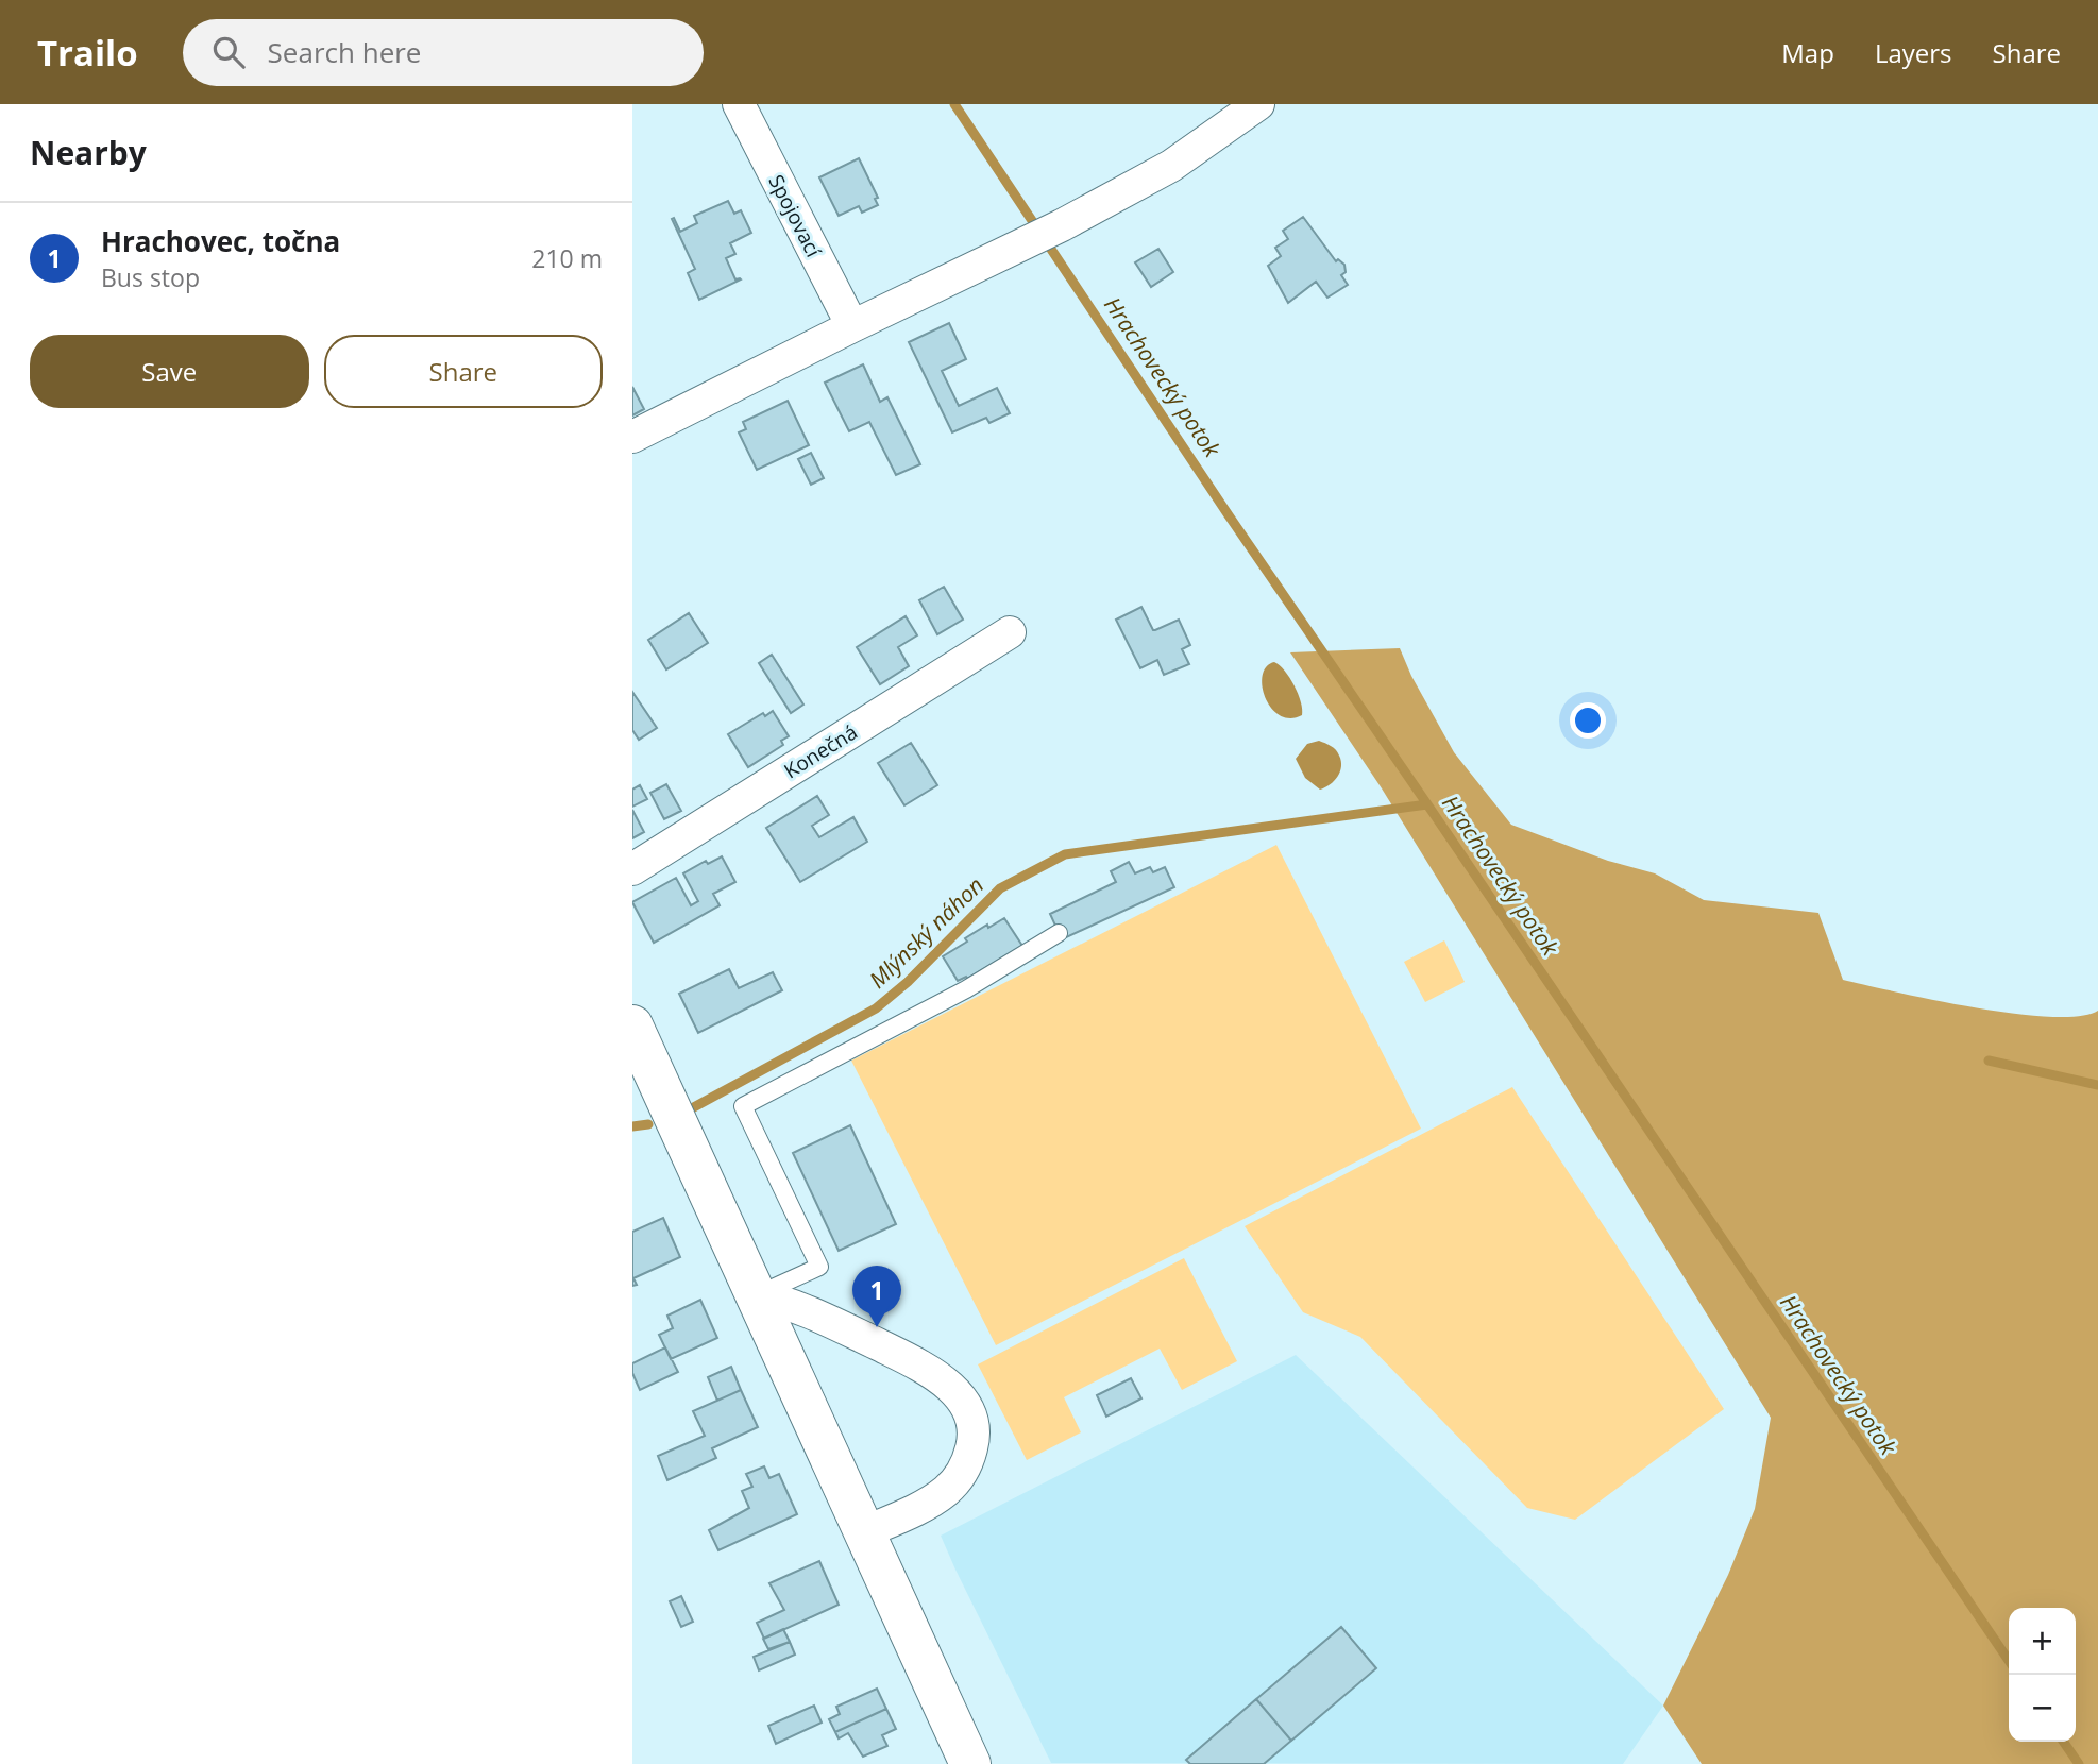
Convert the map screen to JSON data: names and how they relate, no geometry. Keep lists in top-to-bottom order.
{
  "streets": {
    "street": ["Spojovací", "Konečná"]
  },
  "water": ["Hrachovecký potok", "Mlýnský náhon"],
  "page": {
    "header": "Trailo",
    "search": "Search here",
    "nav": ["Map", "Layers", "Share"],
    "heading": "Nearby",
    "list": [
      {
        "mark": "1",
        "name": "Hrachovec, točna",
        "note": "Bus stop",
        "value": "210 m"
      }
    ],
    "buttons": ["Save", "Share"],
    "pins": "1",
    "map_buttons": ["+", "−"]
  }
}
